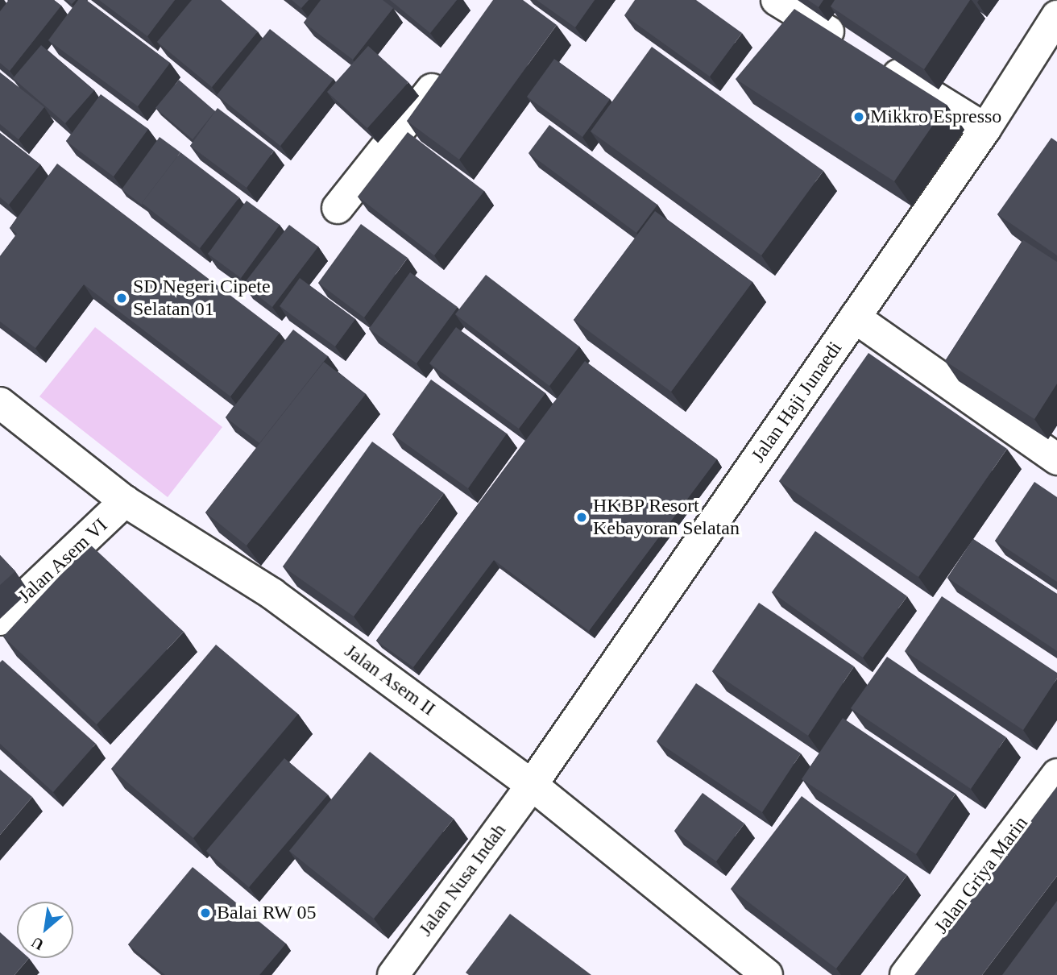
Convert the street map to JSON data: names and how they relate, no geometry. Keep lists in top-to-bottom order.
{
  "streets": {
    "street": [
      "Jalan Haji Junaedi",
      "Jalan Asem VI",
      "Jalan Asem II",
      "Jalan Griya Marin",
      "Jalan Nusa Indah"
    ]
  },
  "crossings": [
    ["Jalan Haji Junaedi", "Jalan Asem II"],
    ["Jalan Haji Junaedi", "Jalan Nusa Indah"],
    ["Jalan Asem VI", "Jalan Asem II"],
    ["Jalan Asem II", "Jalan Nusa Indah"]
  ],
  "places": [
    "Mikkro Espresso",
    "SD Negeri Cipete Selatan 01",
    "HKBP Resort Kebayoran Selatan",
    "Balai RW 05"
  ],
  "north": "bottom left"
}
